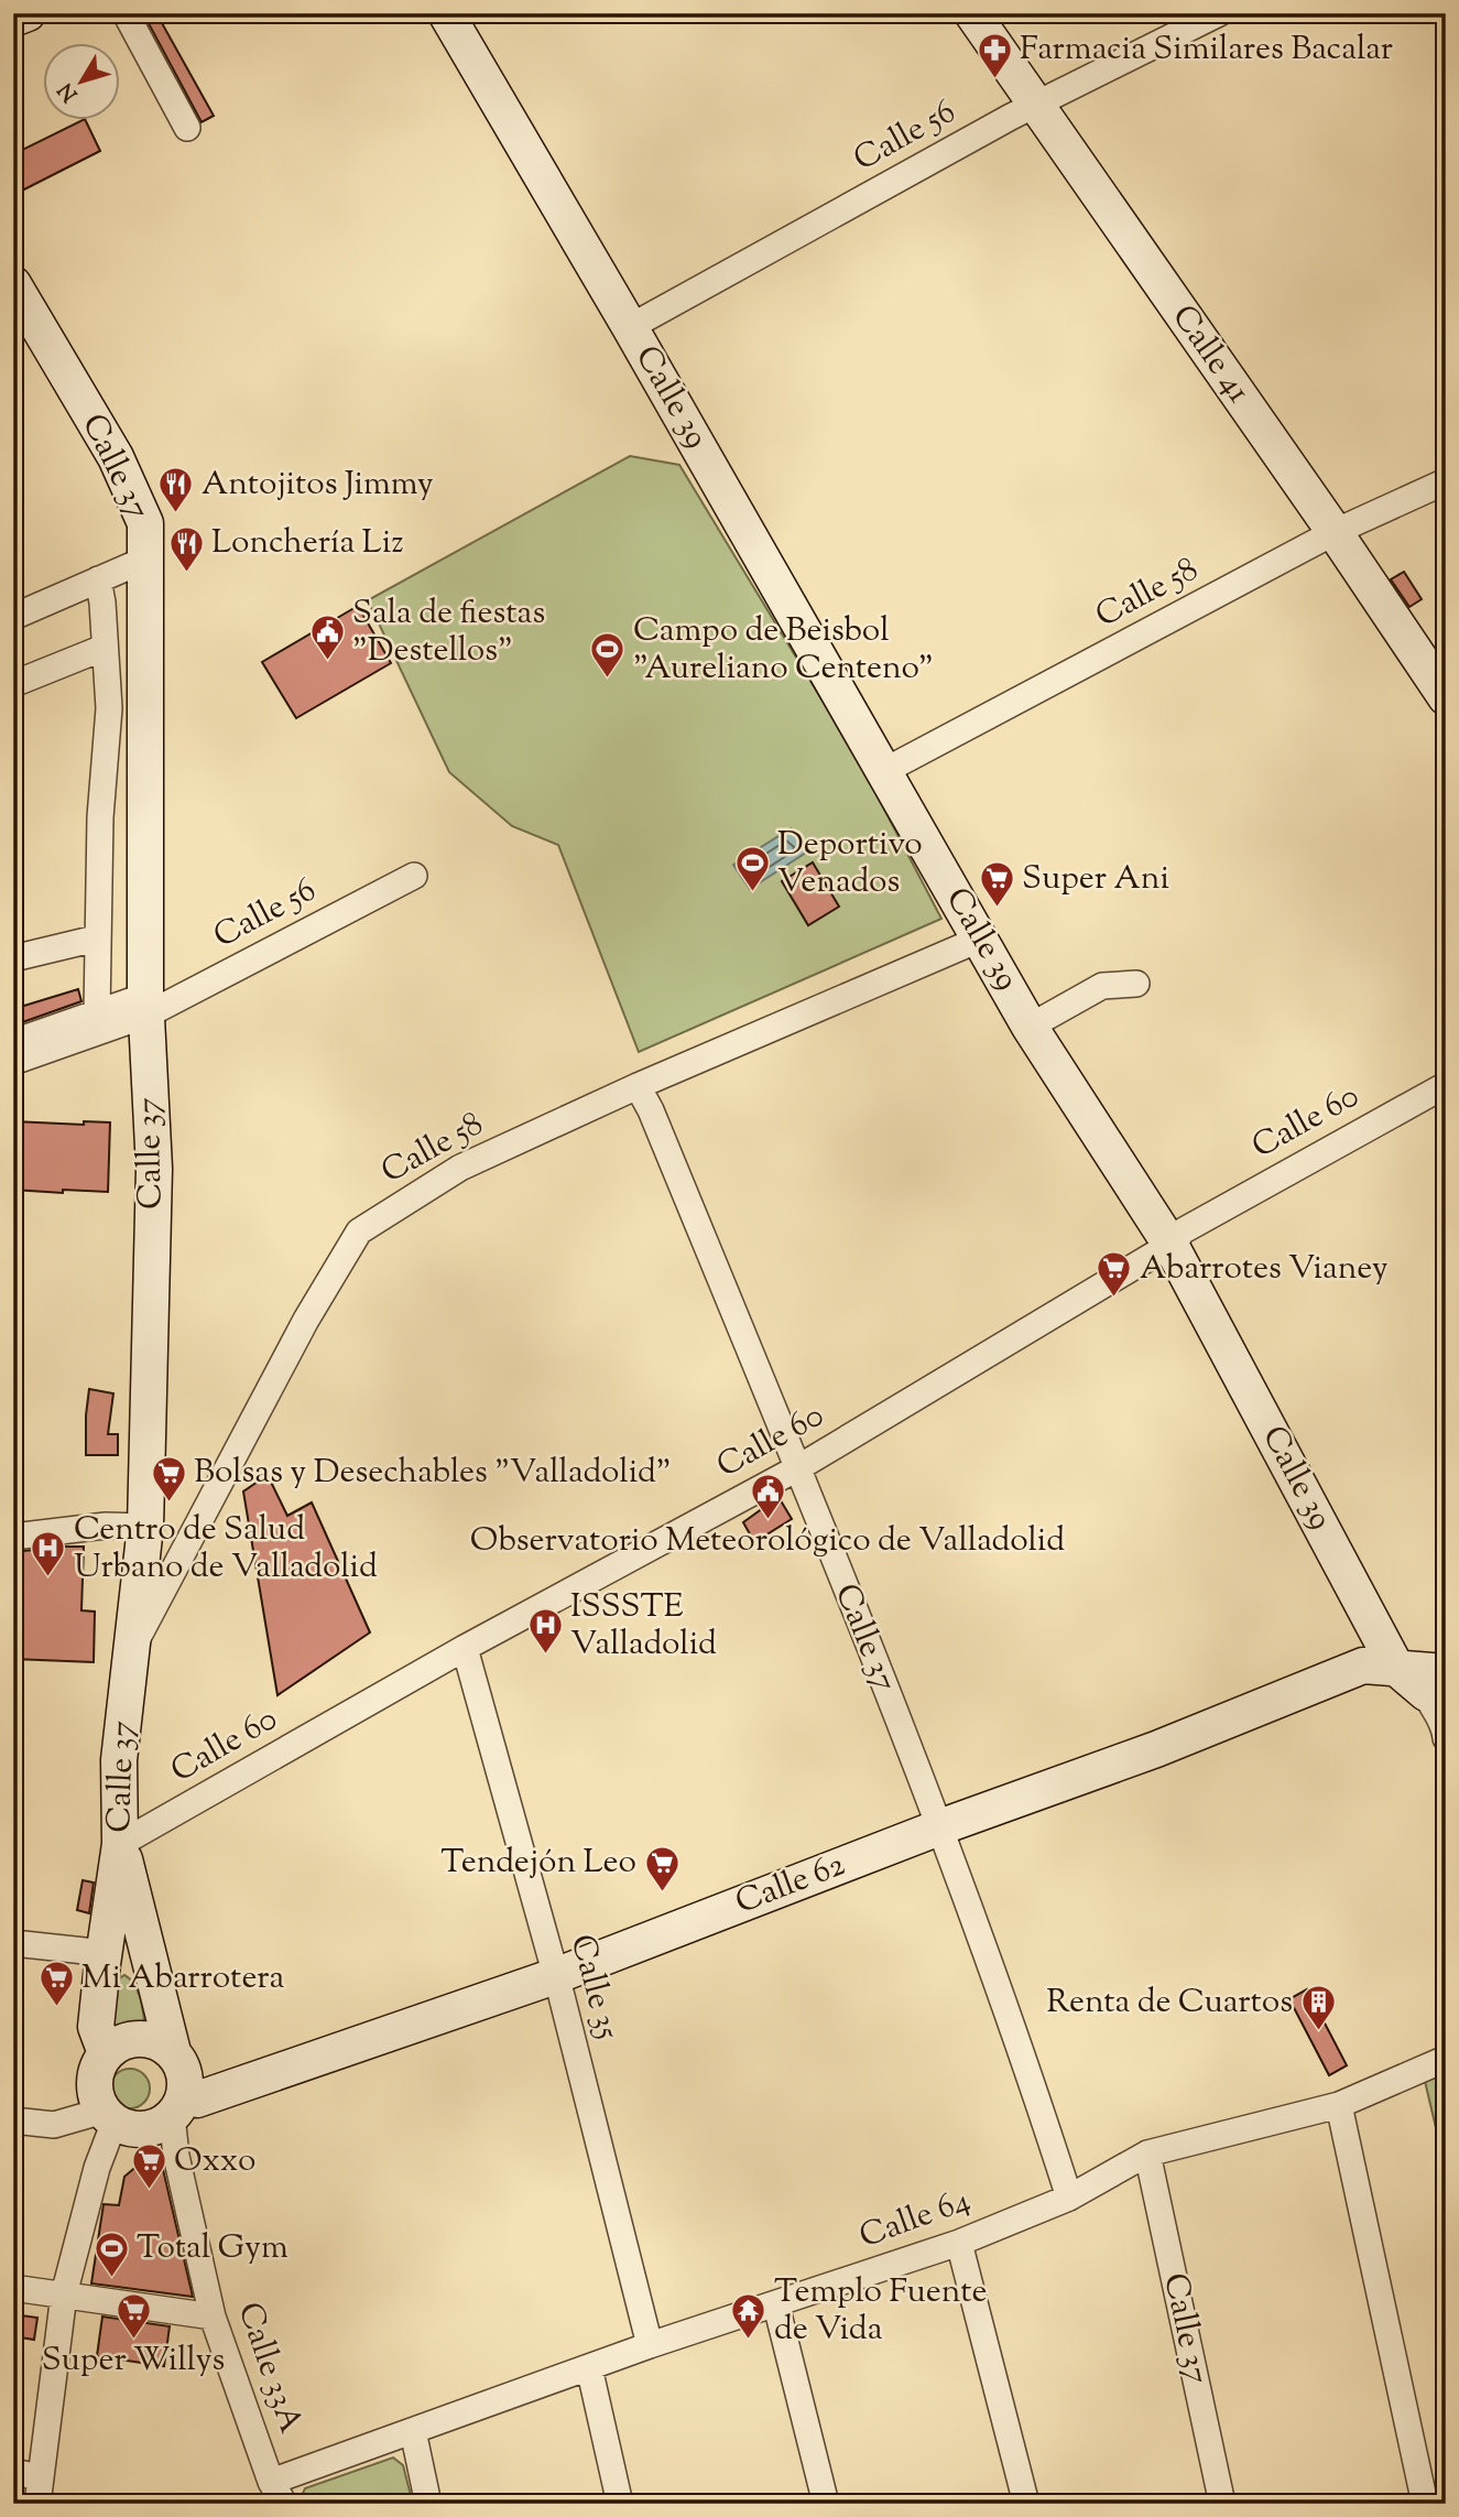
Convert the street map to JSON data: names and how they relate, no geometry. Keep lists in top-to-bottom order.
{
  "streets": {
    "street": [
      "Calle 56",
      "Calle 41",
      "Calle 39",
      "Calle 37",
      "Calle 58",
      "Calle 60",
      "Calle 62",
      "Calle 35",
      "Calle 64",
      "Calle 33A"
    ]
  },
  "crossings": [
    ["Calle 56", "Calle 41"],
    ["Calle 56", "Calle 39"],
    ["Calle 56", "Calle 37"],
    ["Calle 41", "Calle 58"],
    ["Calle 39", "Calle 58"],
    ["Calle 39", "Calle 60"],
    ["Calle 39", "Calle 62"],
    ["Calle 37", "Calle 58"],
    ["Calle 37", "Calle 60"],
    ["Calle 37", "Calle 62"],
    ["Calle 37", "Calle 64"],
    ["Calle 37", "Calle 33A"],
    ["Calle 60", "Calle 35"],
    ["Calle 62", "Calle 35"],
    ["Calle 62", "Calle 33A"],
    ["Calle 35", "Calle 64"],
    ["Calle 64", "Calle 33A"]
  ],
  "places": {
    "pharmacy": ["Farmacia Similares Bacalar"],
    "restaurant": ["Antojitos Jimmy", "Lonchería Liz"],
    "public building": ["Sala de fiestas \"Destellos\"", "Observatorio Meteorológico de Valladolid"],
    "sports": ["Campo de Beisbol \"Aureliano Centeno\"", "Deportivo Venados", "Total Gym"],
    "supermarket": [
      "Super Ani",
      "Abarrotes Vianey",
      "Bolsas y Desechables \"Valladolid\"",
      "Tendejón Leo",
      "Mi Abarrotera",
      "Oxxo",
      "Super Willys"
    ],
    "hospital": ["Centro de Salud Urbano de Valladolid", "ISSSTE Valladolid"],
    "building": ["Renta de Cuartos"],
    "temple": ["Templo Fuente de Vida"]
  },
  "north": "bottom left"
}
